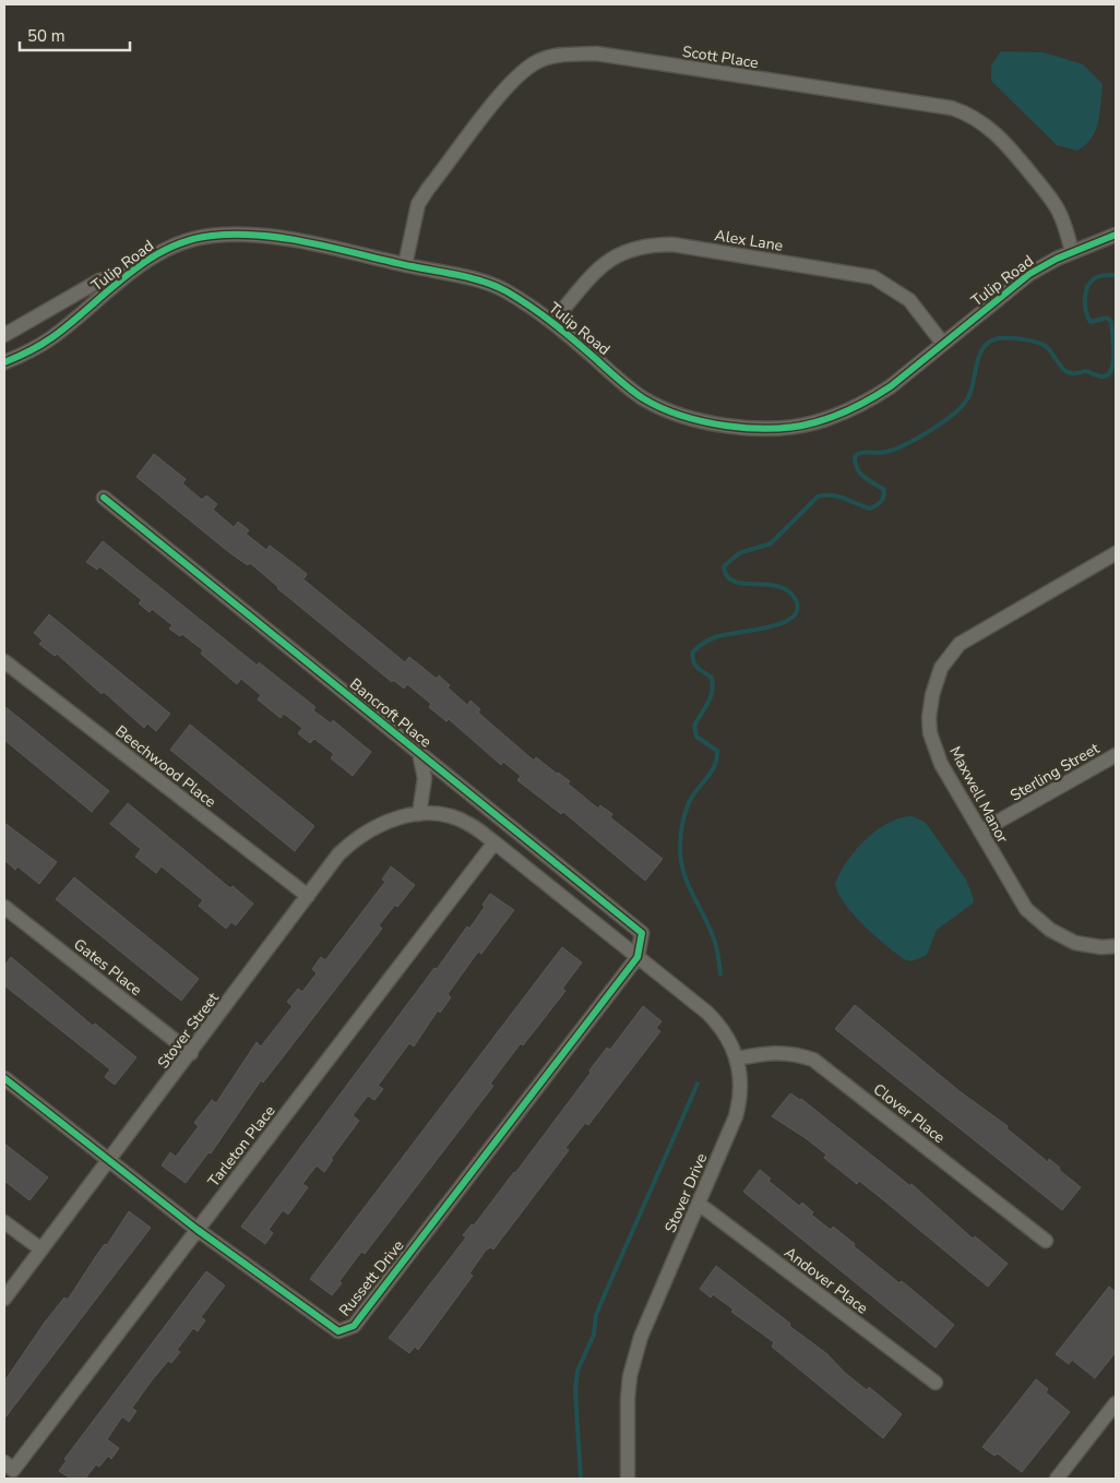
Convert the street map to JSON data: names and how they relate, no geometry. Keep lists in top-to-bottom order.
{
  "streets": {
    "street": [
      "Scott Place",
      "Alex Lane",
      "Tulip Road",
      "Bancroft Place",
      "Beechwood Place",
      "Sterling Street",
      "Maxwell Manor",
      "Gates Place",
      "Stover Street",
      "Clover Place",
      "Tarleton Place",
      "Stover Drive",
      "Russett Drive",
      "Andover Place"
    ]
  },
  "crossings": [
    ["Scott Place", "Tulip Road"],
    ["Alex Lane", "Tulip Road"],
    ["Bancroft Place", "Stover Street"],
    ["Bancroft Place", "Stover Drive"],
    ["Bancroft Place", "Russett Drive"],
    ["Beechwood Place", "Stover Street"],
    ["Sterling Street", "Maxwell Manor"],
    ["Gates Place", "Stover Street"],
    ["Stover Street", "Tarleton Place"],
    ["Stover Street", "Stover Drive"],
    ["Stover Street", "Russett Drive"],
    ["Clover Place", "Stover Drive"],
    ["Tarleton Place", "Russett Drive"],
    ["Stover Drive", "Russett Drive"],
    ["Stover Drive", "Andover Place"]
  ],
  "scale_bar": "50 m"
}
